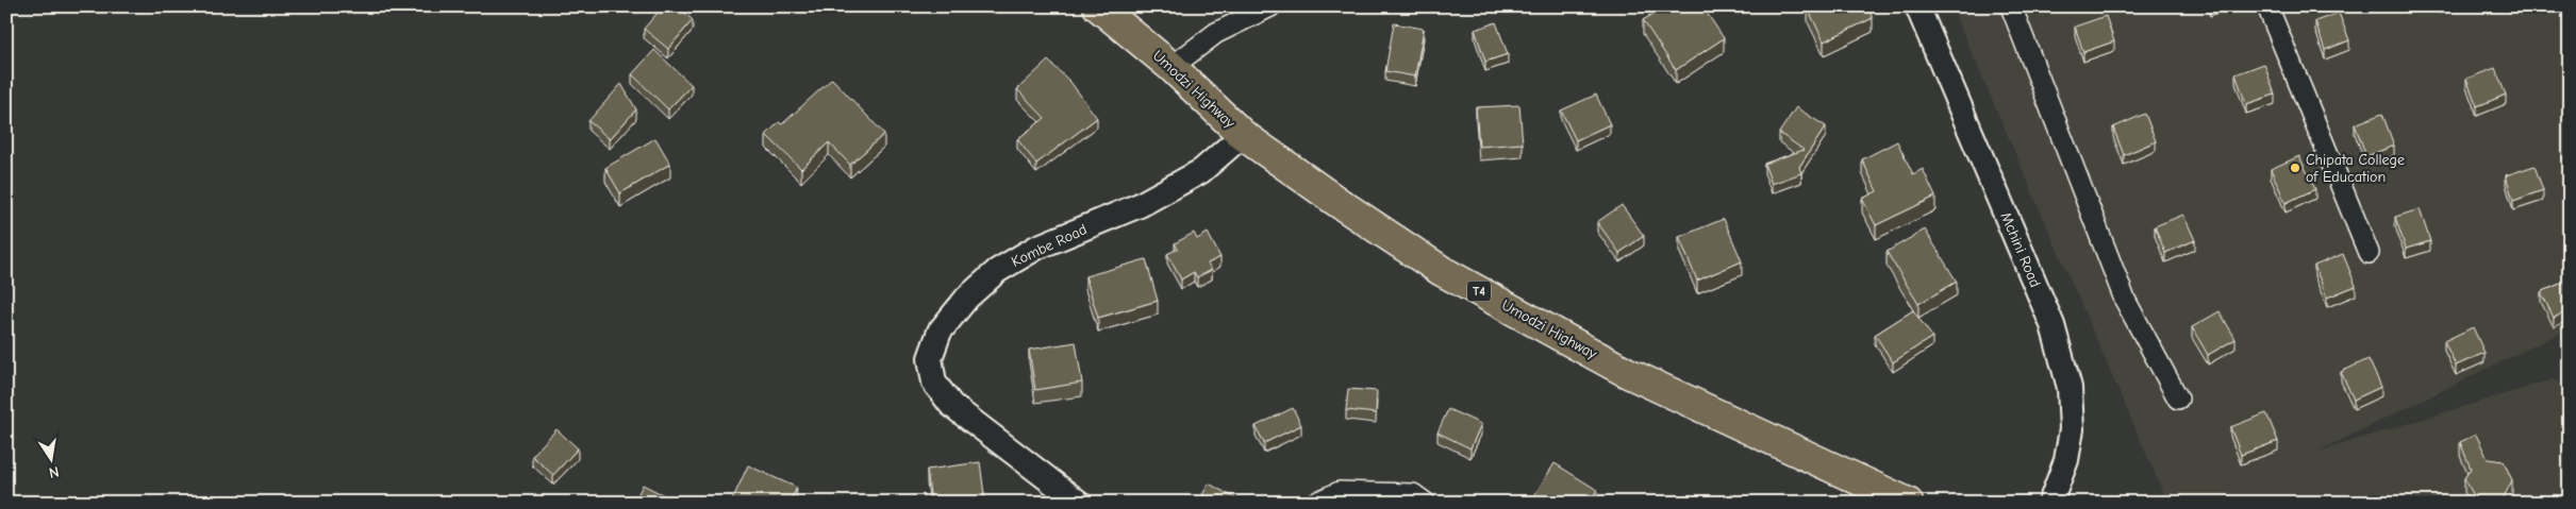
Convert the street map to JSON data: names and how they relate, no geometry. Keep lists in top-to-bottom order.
{
  "streets": {
    "highway": ["Umodzi Highway", "T4"],
    "street": ["Kombe Road", "Mchini Road"]
  },
  "crossings": [
    ["Umodzi Highway", "Kombe Road"]
  ],
  "places": ["Chipata College of Education"],
  "north": "bottom"
}
